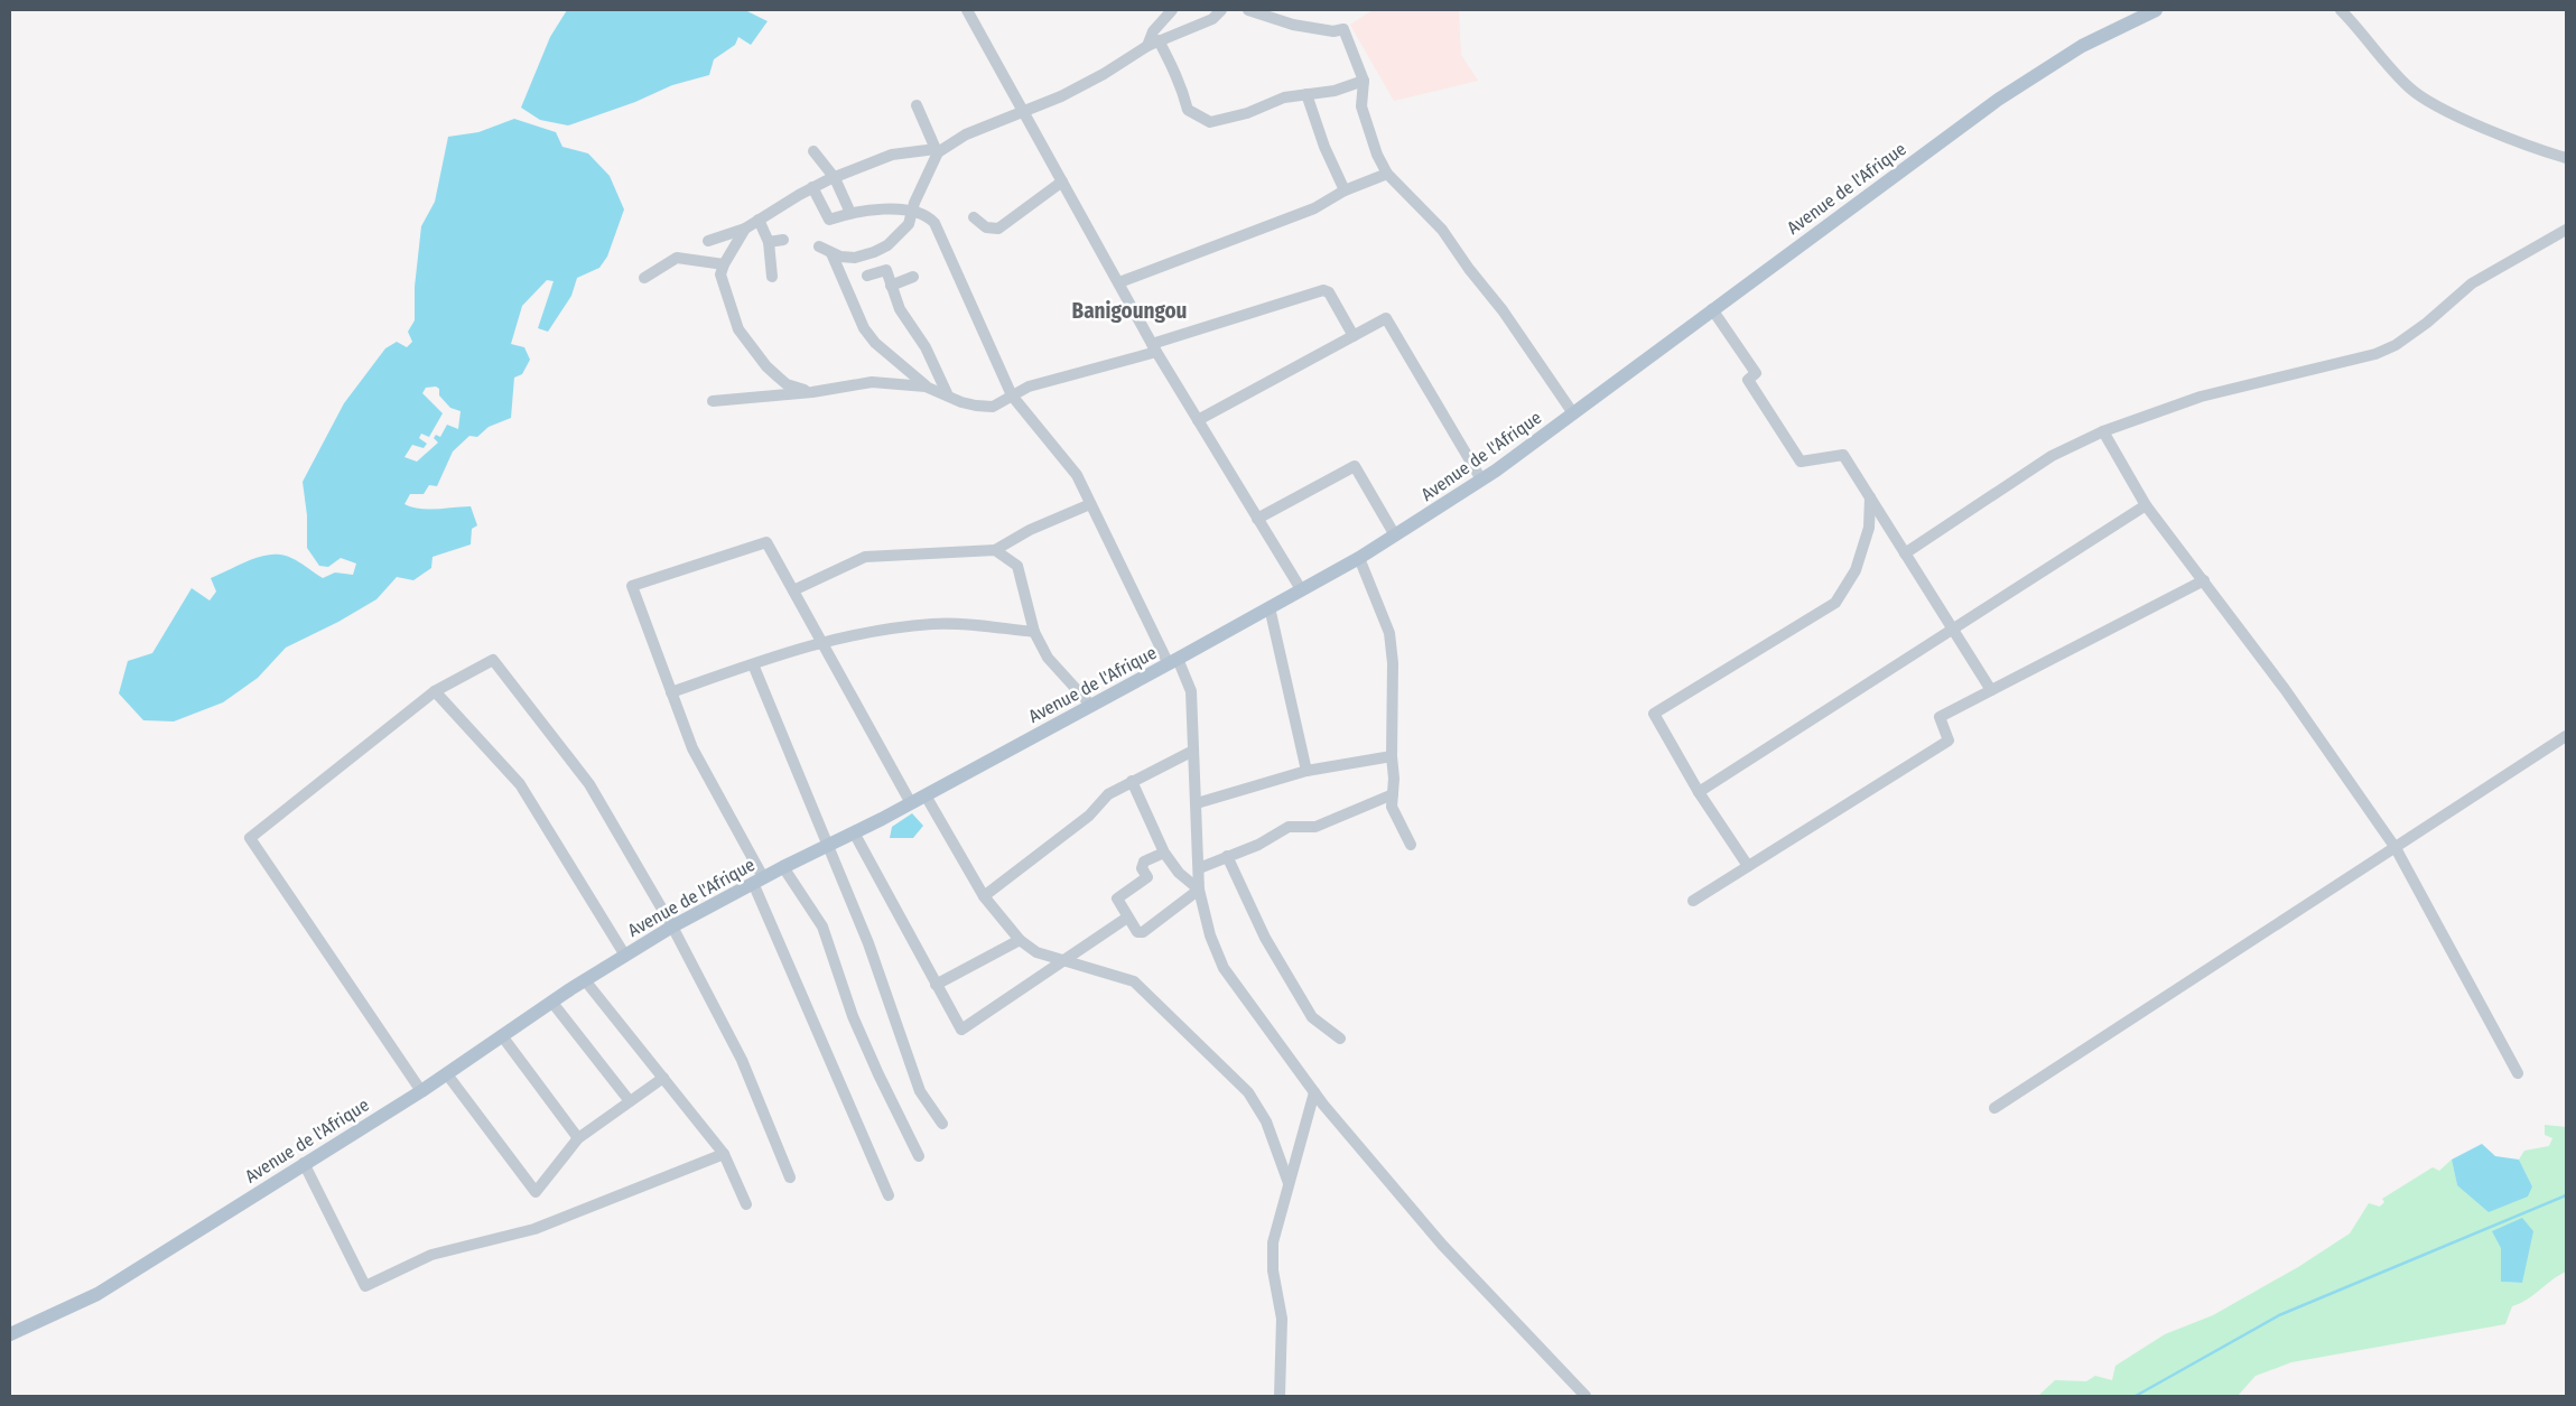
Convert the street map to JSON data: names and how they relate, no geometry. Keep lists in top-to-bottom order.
{
  "streets": {
    "main road": ["Avenue de l'Afrique"]
  },
  "districts": ["Banigoungou"]
}
